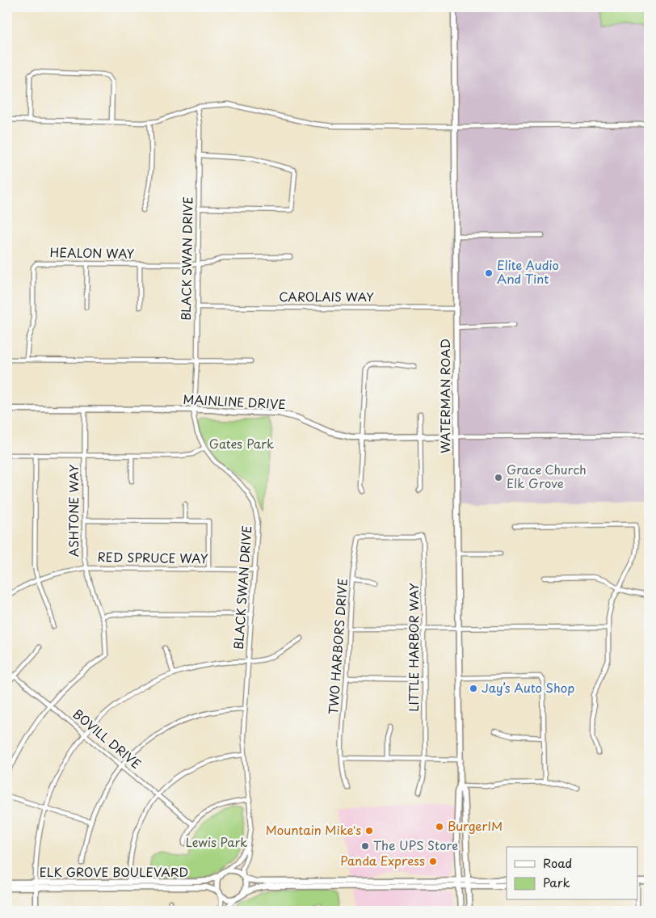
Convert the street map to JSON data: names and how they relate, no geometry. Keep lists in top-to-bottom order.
{
  "streets": {
    "main road": ["WATERMAN ROAD", "MAINLINE DRIVE", "ELK GROVE BOULEVARD"],
    "street": [
      "HEALON WAY",
      "BLACK SWAN DRIVE",
      "CAROLAIS WAY",
      "ASHTONE WAY",
      "RED SPRUCE WAY",
      "TWO HARBORS DRIVE",
      "LITTLE HARBOR WAY",
      "BOVILL DRIVE"
    ]
  },
  "crossings": [
    ["HEALON WAY", "BLACK SWAN DRIVE"],
    ["BLACK SWAN DRIVE", "CAROLAIS WAY"],
    ["BLACK SWAN DRIVE", "MAINLINE DRIVE"],
    ["BLACK SWAN DRIVE", "RED SPRUCE WAY"],
    ["BLACK SWAN DRIVE", "ELK GROVE BOULEVARD"],
    ["CAROLAIS WAY", "WATERMAN ROAD"],
    ["WATERMAN ROAD", "MAINLINE DRIVE"],
    ["MAINLINE DRIVE", "ASHTONE WAY"],
    ["ASHTONE WAY", "RED SPRUCE WAY"],
    ["ASHTONE WAY", "BOVILL DRIVE"],
    ["TWO HARBORS DRIVE", "LITTLE HARBOR WAY"]
  ],
  "parks": ["Gates Park", "Lewis Park"],
  "places": [
    "Elite Audio And Tint",
    "Grace Church Elk Grove",
    "Jay’s Auto Shop",
    "BurgerIM",
    "Mountain Mike's",
    "The UPS Store",
    "Panda Express"
  ],
  "legend": ["Road", "Park"]
}
